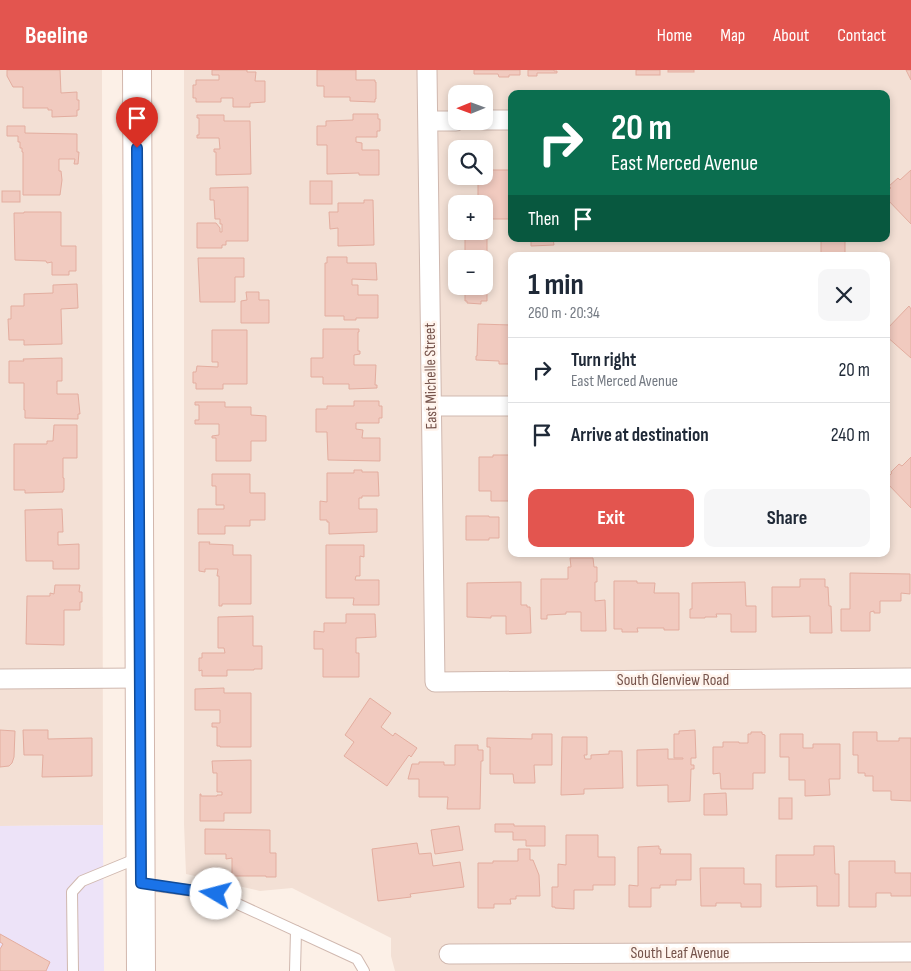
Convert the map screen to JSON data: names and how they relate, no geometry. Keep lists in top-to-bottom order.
{
  "streets": {
    "street": ["East Michelle Street", "South Glenview Road", "South Leaf Avenue"]
  },
  "crossings": [
    ["East Michelle Street", "South Glenview Road"]
  ],
  "north": "left",
  "page": {
    "header": "Beeline",
    "nav": [
      "Home",
      "Map",
      "About",
      "Contact"
    ],
    "map_buttons": ["+", "−"],
    "turn": ["20 m", "East Merced Avenue"],
    "then": "Then",
    "heading": ["1 min", "260 m · 20:34"],
    "list": [
      {
        "name": "Turn right",
        "note": "East Merced Avenue",
        "value": "20 m"
      },
      {
        "name": "Arrive at destination",
        "value": "240 m"
      }
    ],
    "buttons": ["Exit", "Share"]
  }
}
